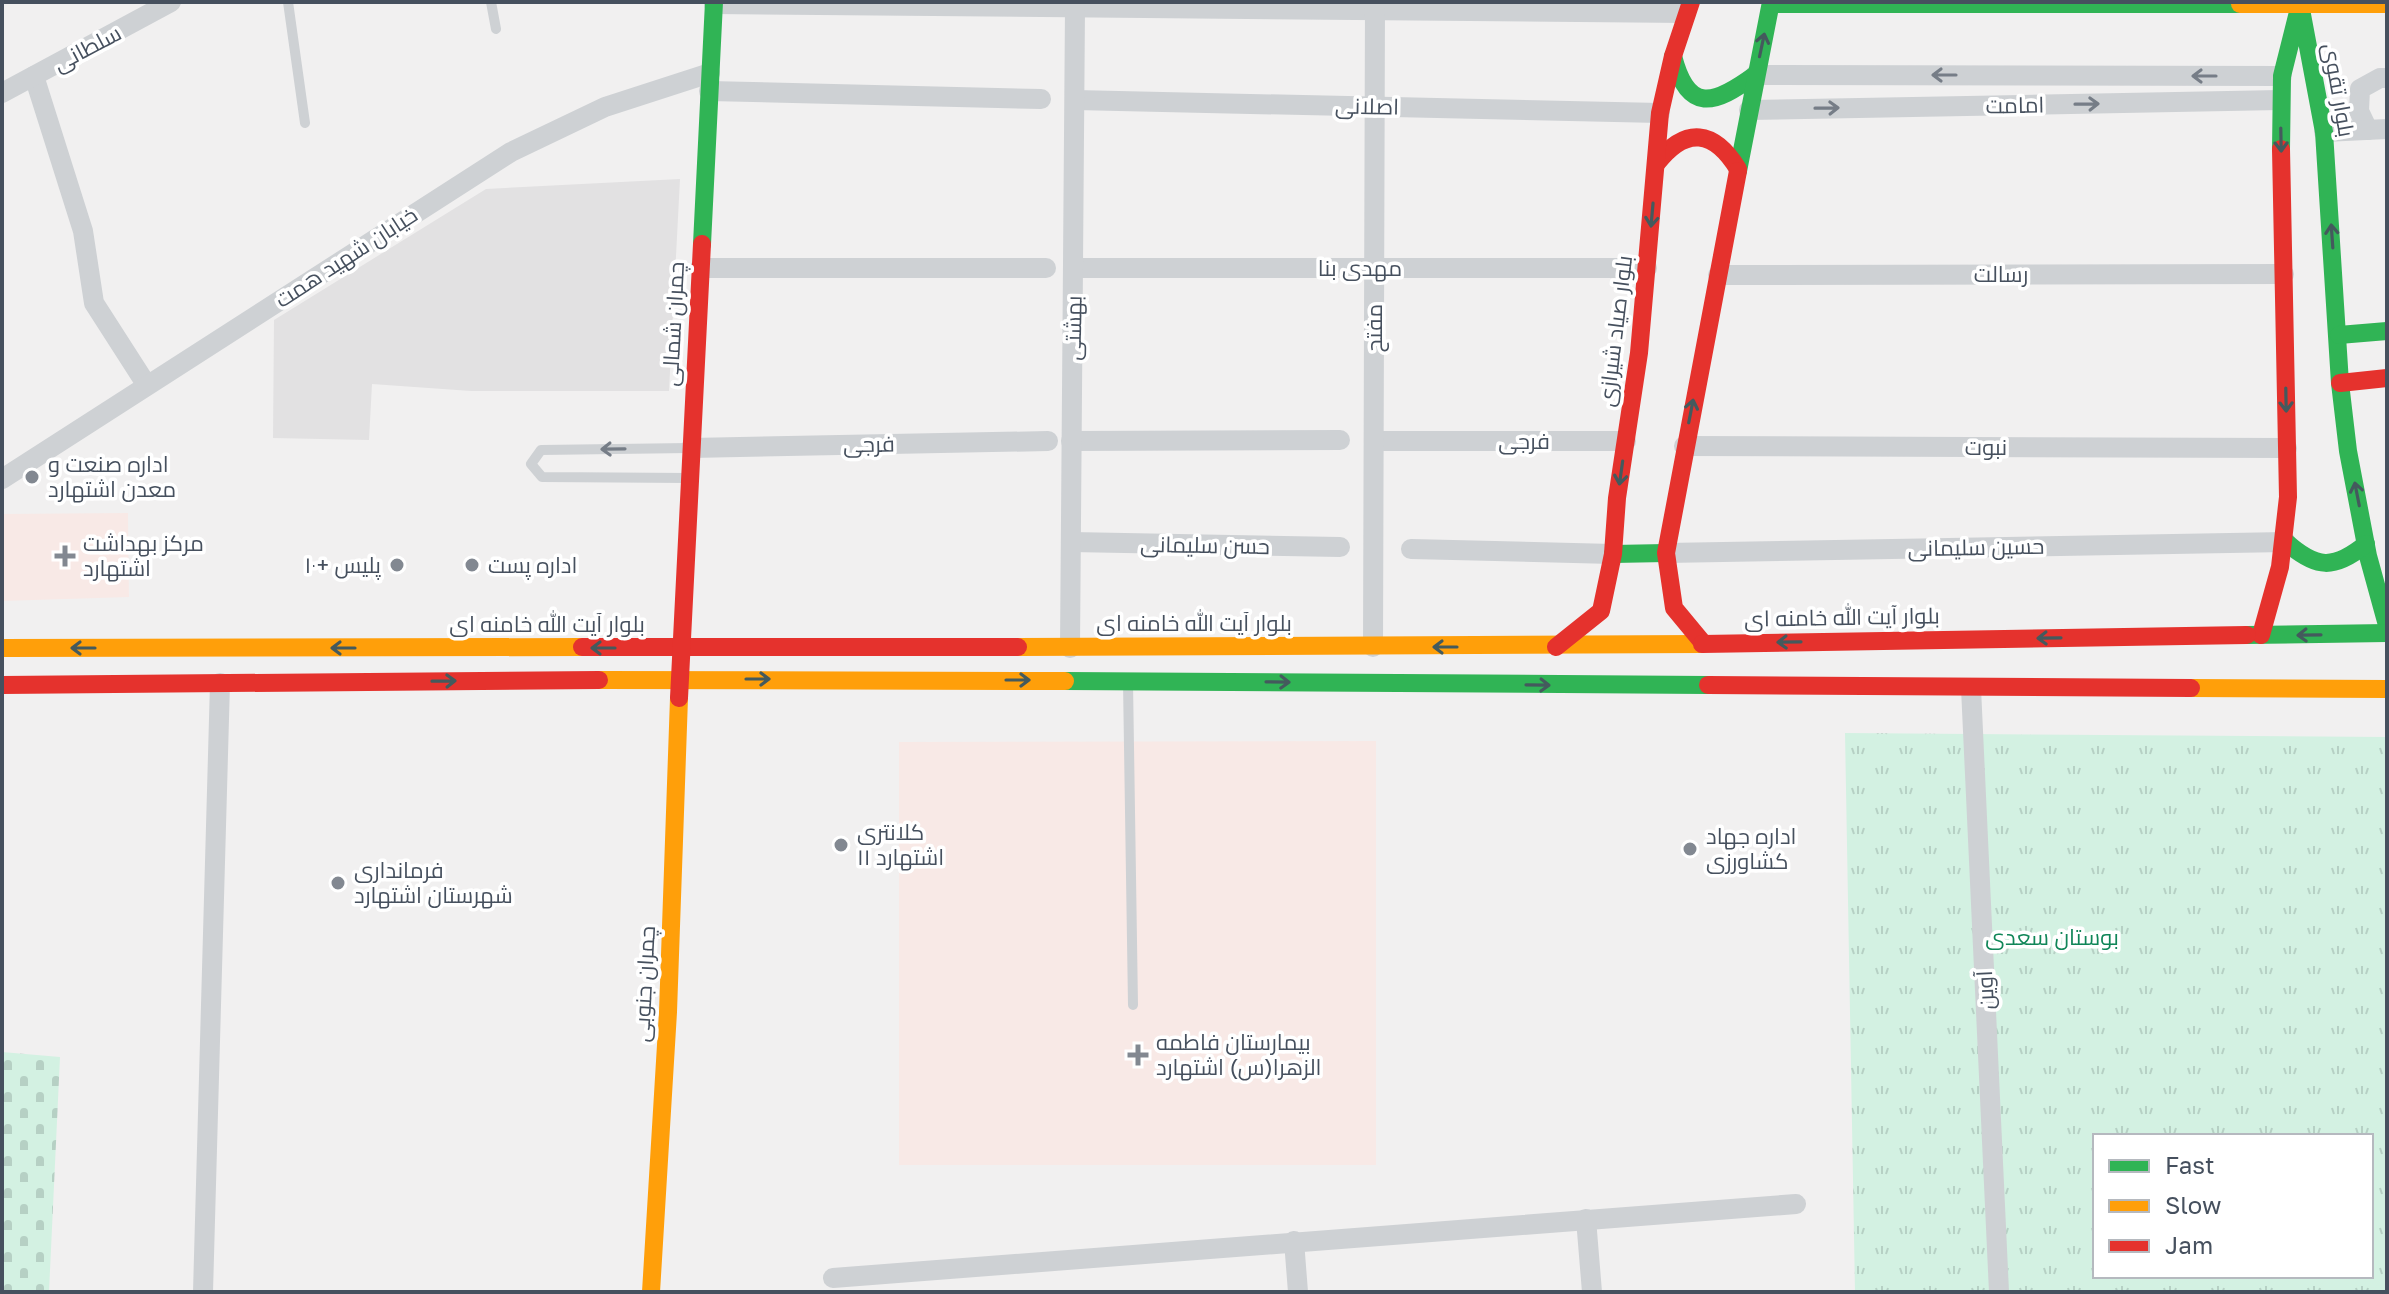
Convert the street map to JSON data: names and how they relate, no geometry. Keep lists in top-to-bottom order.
{
  "streets": {
    "street": [
      "سلطانی",
      "بلوار تقوی",
      "امامت",
      "اصلانی",
      "خیابان شهید همت",
      "مهدی بنا",
      "رسالت",
      "چمران شمالی",
      "بهشتی",
      "مفتح",
      "بلوار صیاد شیرازی",
      "فرجی",
      "نبوت",
      "حسن سلیمانی",
      "حسین سلیمانی",
      "بلوار آیت الله خامنه ای",
      "چمران جنوبی",
      "آوین"
    ]
  },
  "crossings": [
    ["بلوار تقوی", "امامت"],
    ["بلوار تقوی", "رسالت"],
    ["بلوار تقوی", "نبوت"],
    ["بلوار تقوی", "حسین سلیمانی"],
    ["بلوار تقوی", "بلوار آیت الله خامنه ای"],
    ["اصلانی", "بهشتی"],
    ["اصلانی", "مفتح"],
    ["اصلانی", "بلوار صیاد شیرازی"],
    ["خیابان شهید همت", "چمران شمالی"],
    ["مهدی بنا", "بهشتی"],
    ["مهدی بنا", "مفتح"],
    ["مهدی بنا", "بلوار صیاد شیرازی"],
    ["چمران شمالی", "فرجی"],
    ["چمران شمالی", "بلوار آیت الله خامنه ای"],
    ["چمران شمالی", "چمران جنوبی"],
    ["بهشتی", "حسن سلیمانی"],
    ["بهشتی", "بلوار آیت الله خامنه ای"],
    ["مفتح", "فرجی"],
    ["مفتح", "بلوار آیت الله خامنه ای"],
    ["بلوار صیاد شیرازی", "فرجی"],
    ["بلوار صیاد شیرازی", "بلوار آیت الله خامنه ای"],
    ["بلوار آیت الله خامنه ای", "چمران جنوبی"]
  ],
  "parks": ["بوستان سعدی"],
  "places": {
    "other": [
      "اداره صنعت و معدن اشتهارد",
      "پلیس +۱۰",
      "اداره پست",
      "کلانتری ۱۱ اشتهارد",
      "اداره جهاد کشاورزی",
      "فرمانداری شهرستان اشتهارد"
    ],
    "health": ["مرکز بهداشت اشتهارد", "بیمارستان فاطمه الزهرا(س) اشتهارد"]
  },
  "legend": ["Fast", "Slow", "Jam"]
}
